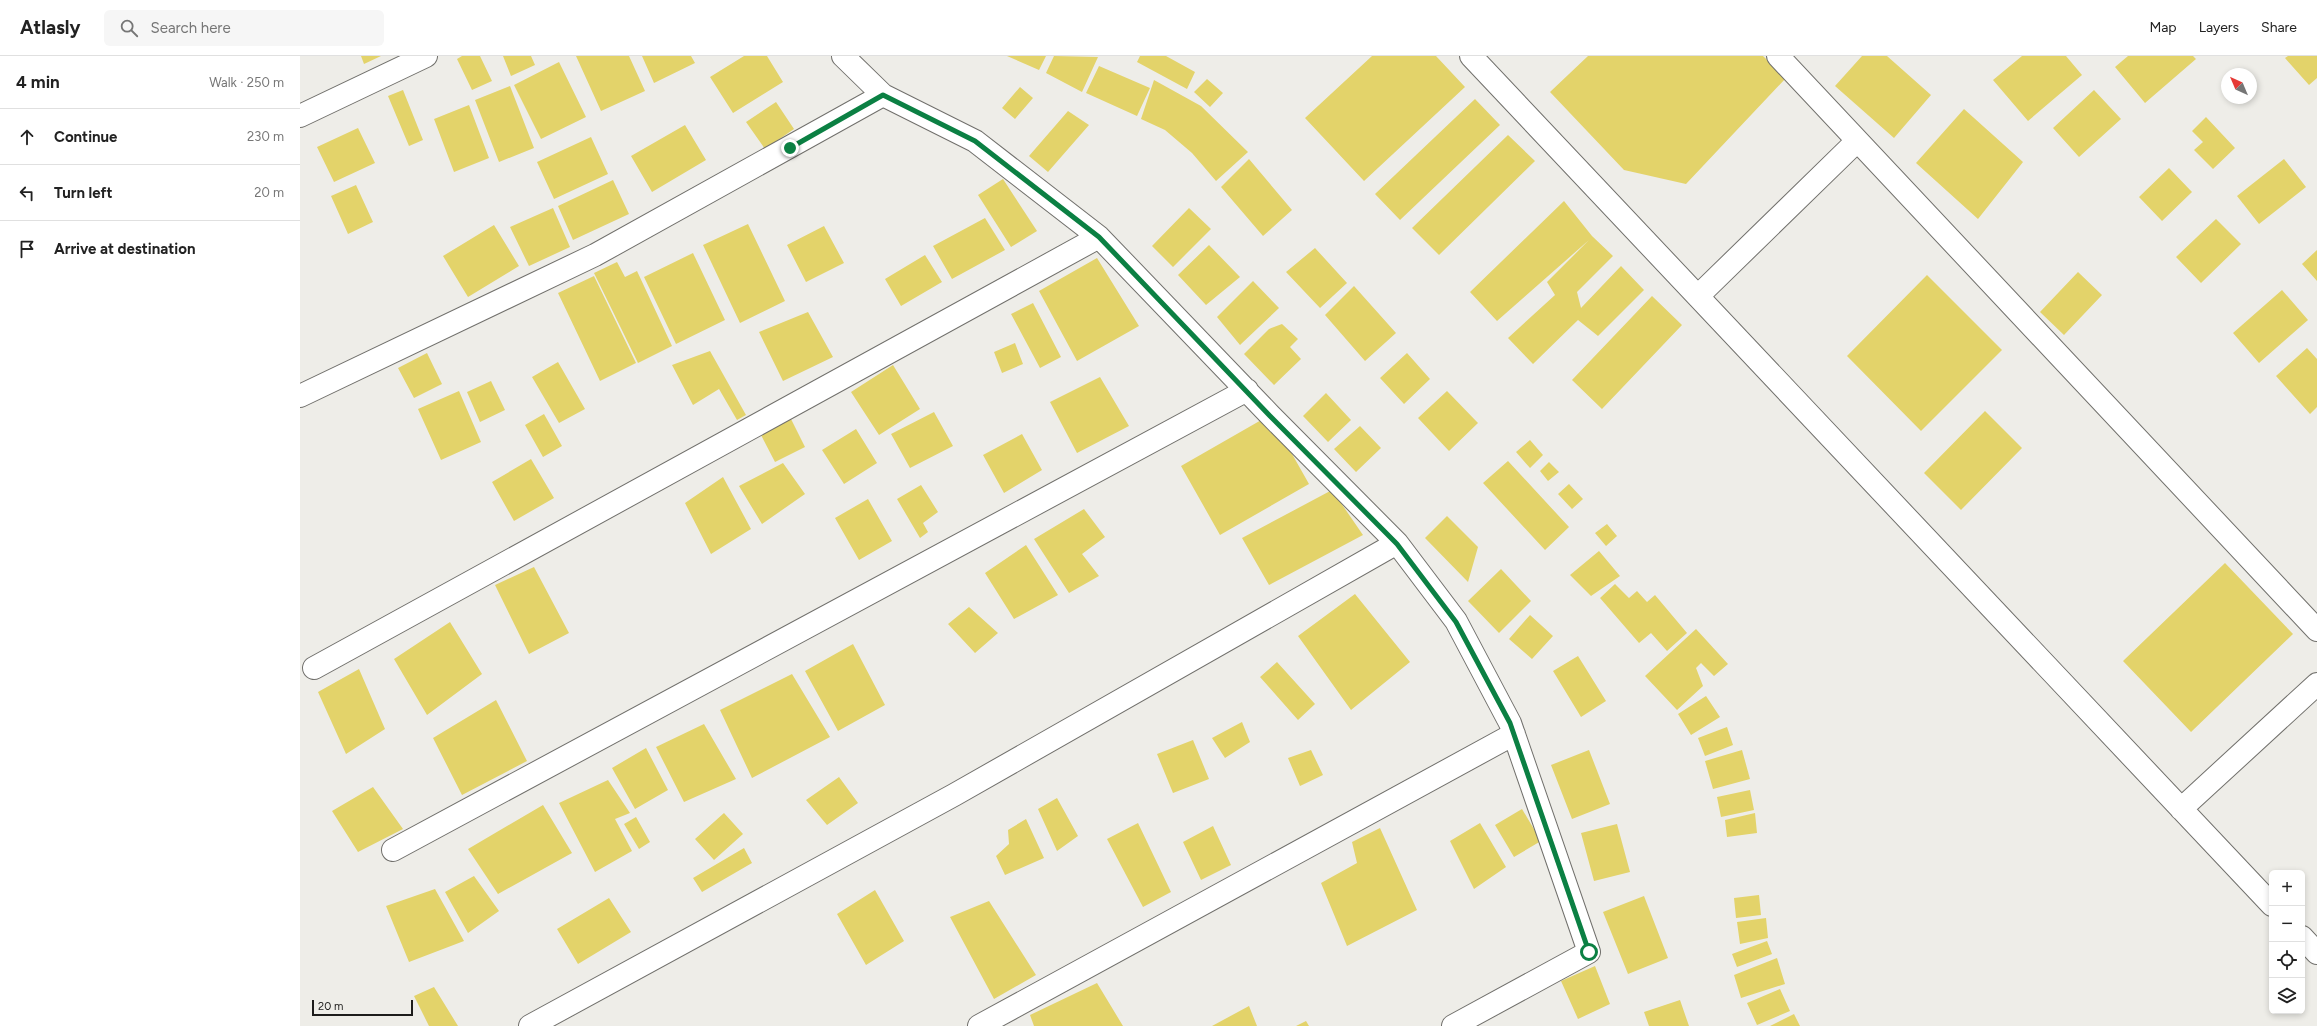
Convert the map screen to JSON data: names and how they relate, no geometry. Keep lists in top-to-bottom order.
{
  "scale_bar": "20 m",
  "north": "top left",
  "page": {
    "header": "Atlasly",
    "search": "Search here",
    "nav": ["Map", "Layers", "Share"],
    "heading": ["4 min", "Walk · 250 m"],
    "list": [
      ["Continue", "230 m"],
      ["Turn left", "20 m"],
      "Arrive at destination"
    ],
    "map_buttons": ["+", "−"],
    "scale": "20 m"
  }
}
